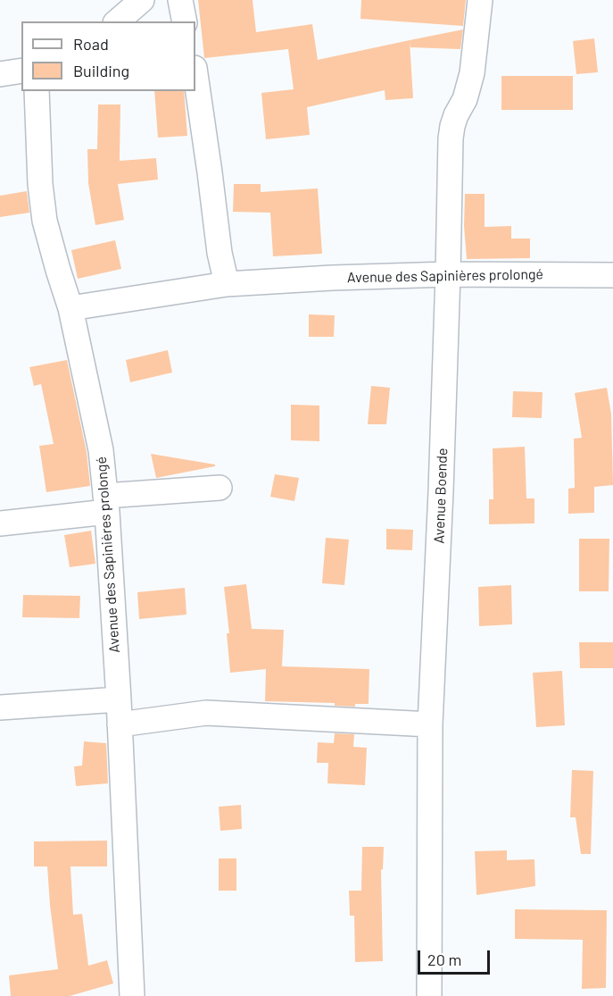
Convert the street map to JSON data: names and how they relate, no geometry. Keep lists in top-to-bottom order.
{
  "streets": {
    "street": ["Avenue des Sapinières prolongé", "Avenue Boende"]
  },
  "crossings": [
    ["Avenue des Sapinières prolongé", "Avenue Boende"]
  ],
  "legend": ["Road", "Building"],
  "scale_bar": "20 m"
}
